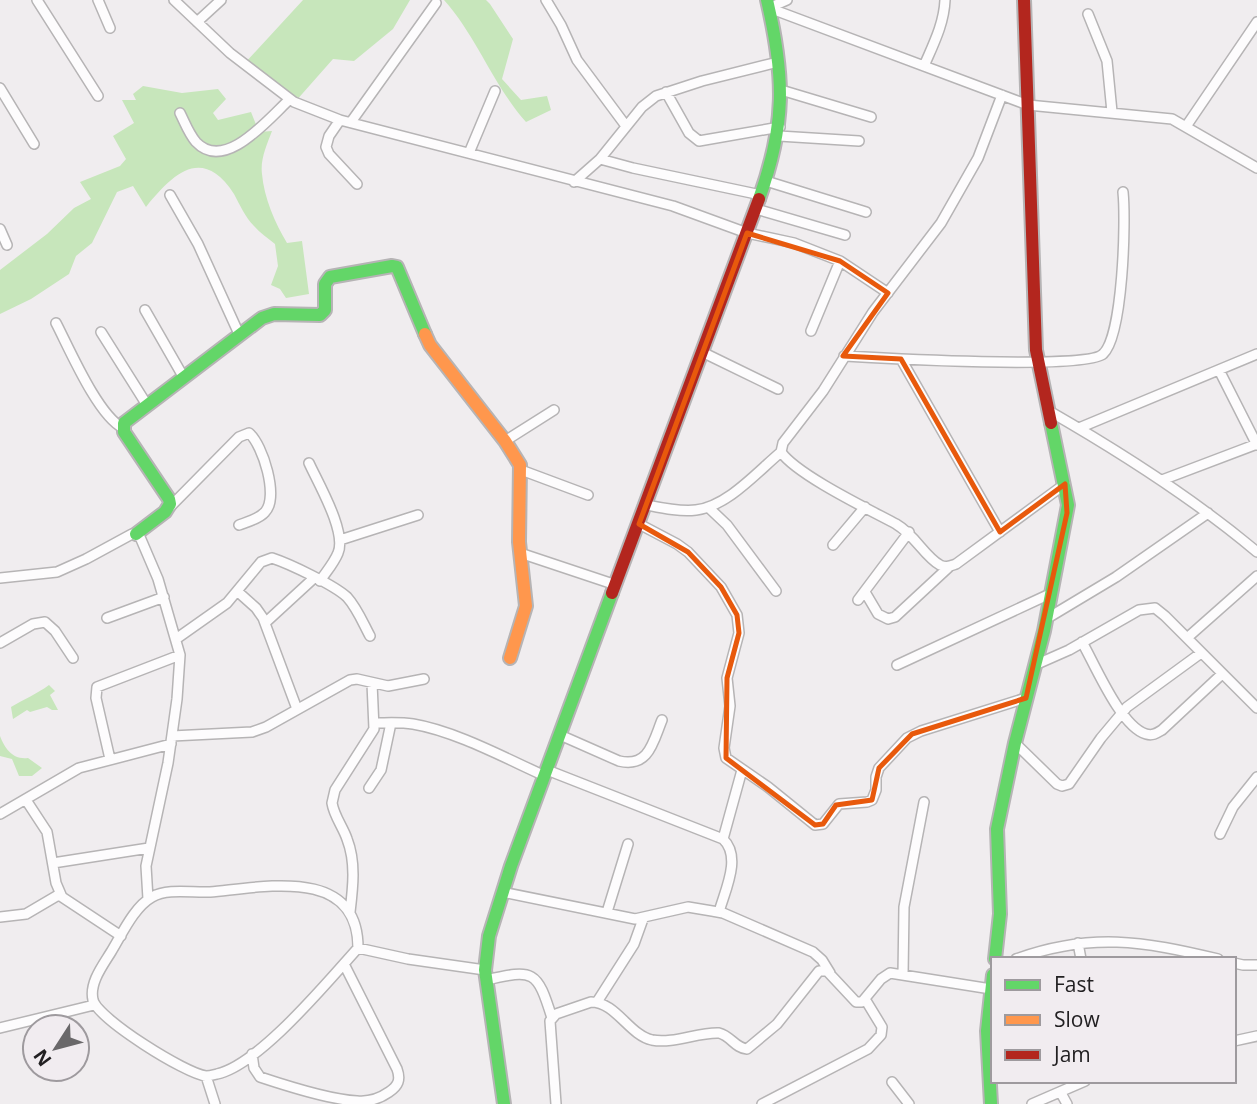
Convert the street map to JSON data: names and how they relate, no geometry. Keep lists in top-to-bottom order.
{
  "legend": ["Fast", "Slow", "Jam"],
  "north": "bottom left"
}
